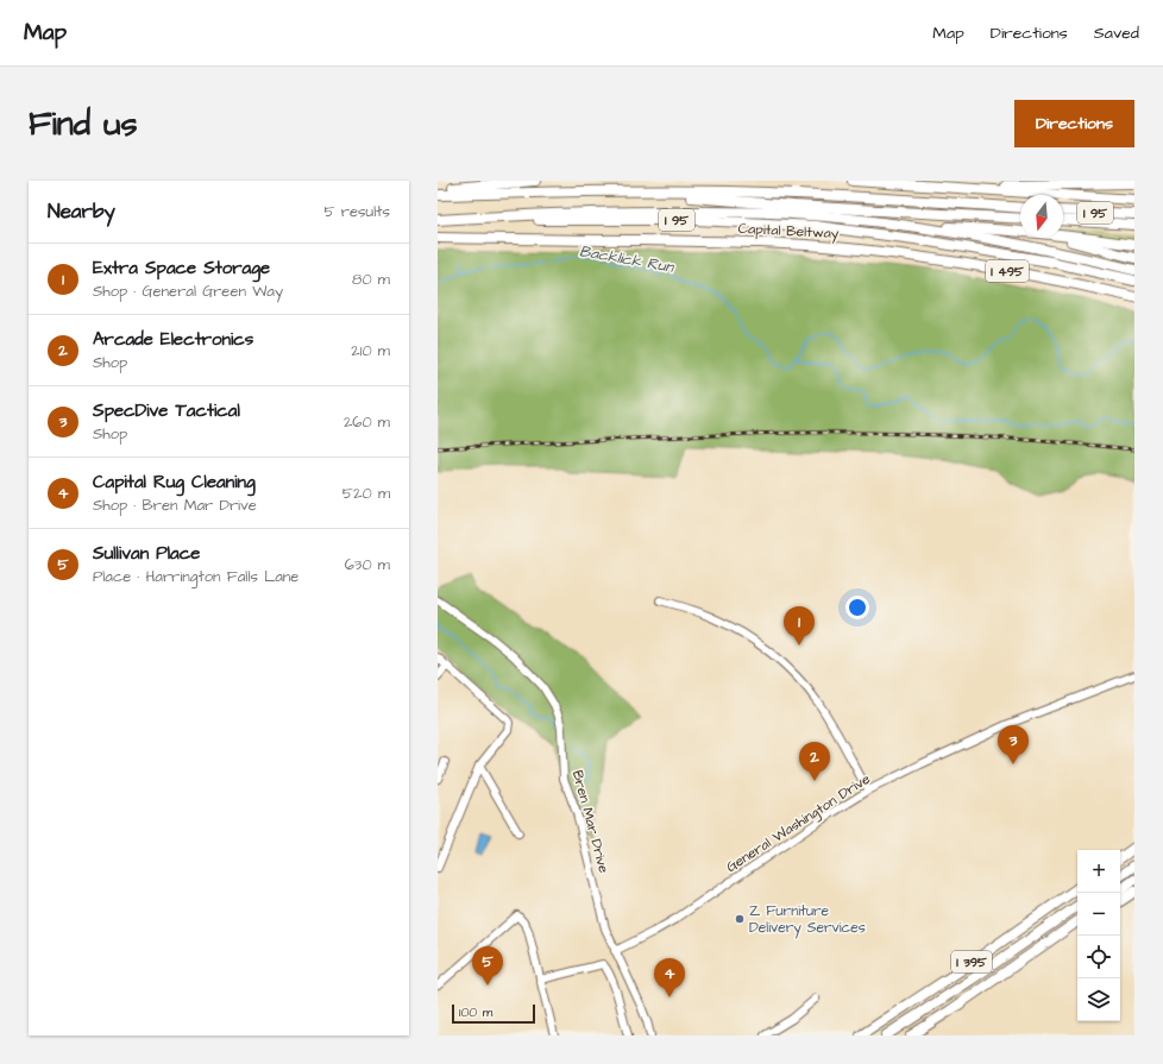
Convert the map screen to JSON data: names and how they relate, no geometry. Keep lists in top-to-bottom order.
{
  "streets": {
    "highway": [
      "I 95",
      "Capital Beltway",
      "I 495",
      "I 395"
    ],
    "street": ["Bren Mar Drive", "General Washington Drive"]
  },
  "crossings": [
    ["Bren Mar Drive", "General Washington Drive"]
  ],
  "water": ["Backlick Run"],
  "places": ["Z Furniture Delivery Services"],
  "scale_bar": "100 m",
  "north": "bottom",
  "page": {
    "header": "Map",
    "nav": ["Map", "Directions", "Saved"],
    "buttons": "Directions",
    "title": "Find us",
    "heading": ["Nearby", "5 results"],
    "list": [
      {
        "mark": "1",
        "name": "Extra Space Storage",
        "note": "Shop · General Green Way",
        "value": "80 m"
      },
      {
        "mark": "2",
        "name": "Arcade Electronics",
        "note": "Shop",
        "value": "210 m"
      },
      {
        "mark": "3",
        "name": "SpecDive Tactical",
        "note": "Shop",
        "value": "260 m"
      },
      {
        "mark": "4",
        "name": "Capital Rug Cleaning",
        "note": "Shop · Bren Mar Drive",
        "value": "520 m"
      },
      {
        "mark": "5",
        "name": "Sullivan Place",
        "note": "Place · Harrington Falls Lane",
        "value": "630 m"
      }
    ],
    "pins": [
      "1",
      "3",
      "2",
      "5",
      "4"
    ],
    "map_buttons": ["+", "−"],
    "scale": "100 m"
  }
}
